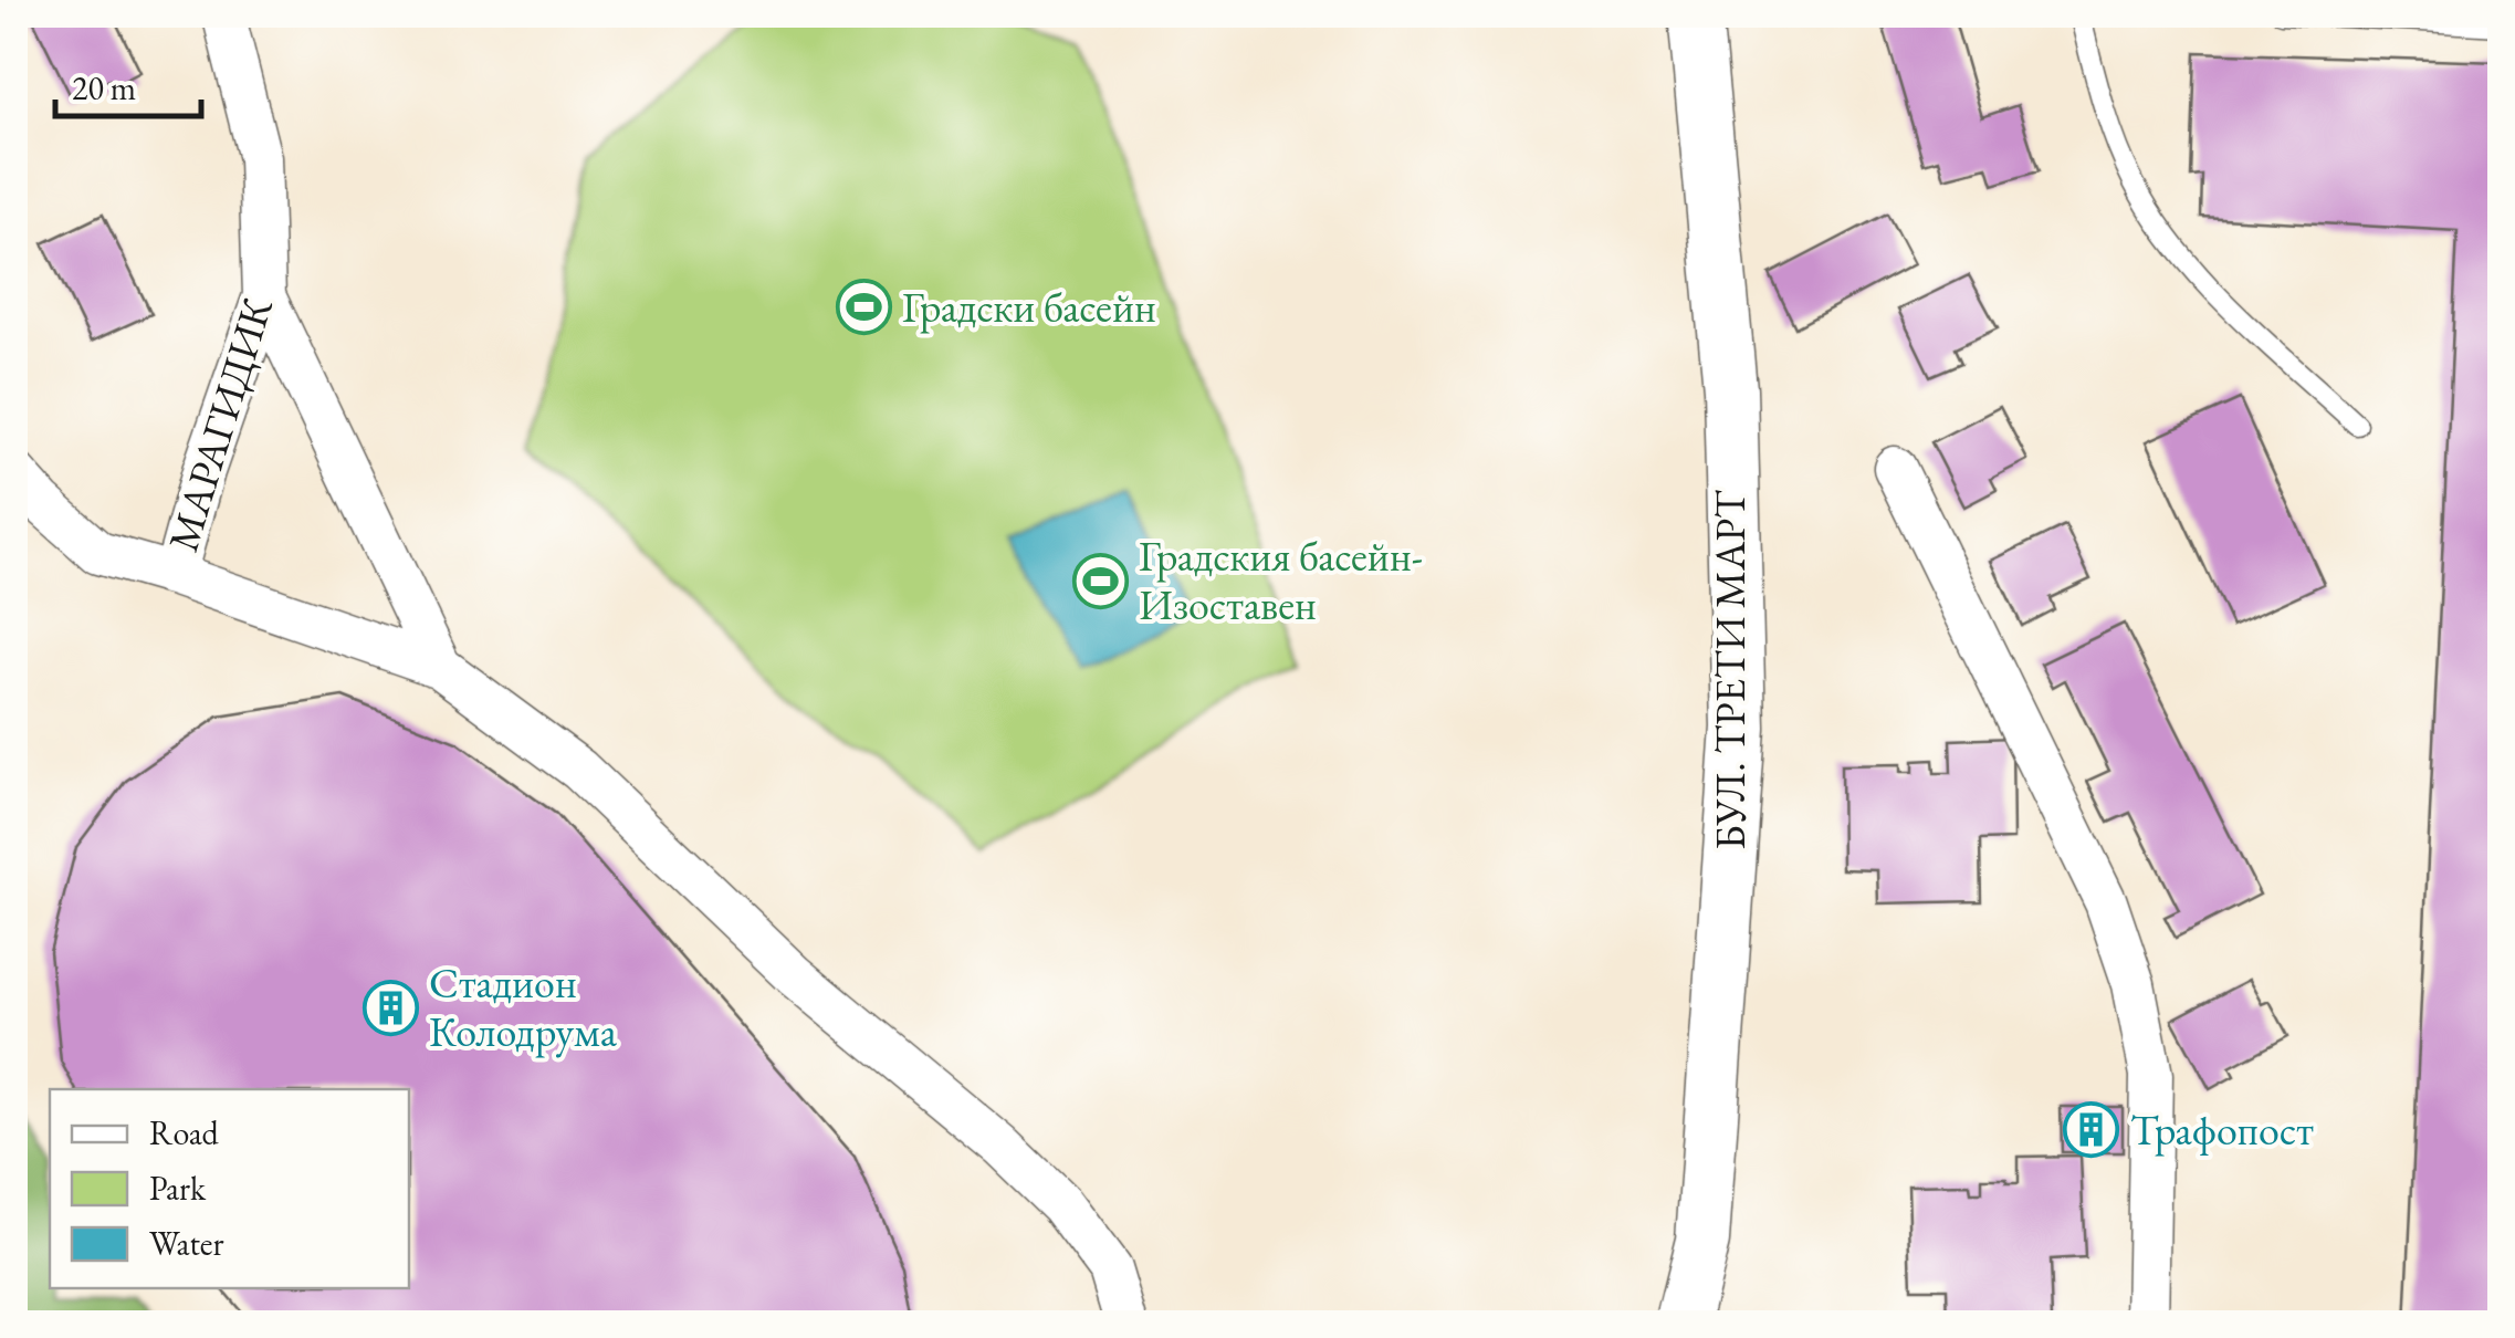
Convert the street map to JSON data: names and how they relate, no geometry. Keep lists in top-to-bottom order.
{
  "streets": {
    "street": ["МАРАГИДИК", "БУЛ. ТРЕТИ МАРТ"]
  },
  "places": {
    "sports": ["Градски басейн", "Градския басейн- Изоставен"],
    "building": ["Стадион Колодрума", "Трафопост"]
  },
  "legend": ["Road", "Park", "Water"],
  "scale_bar": "20 m"
}
